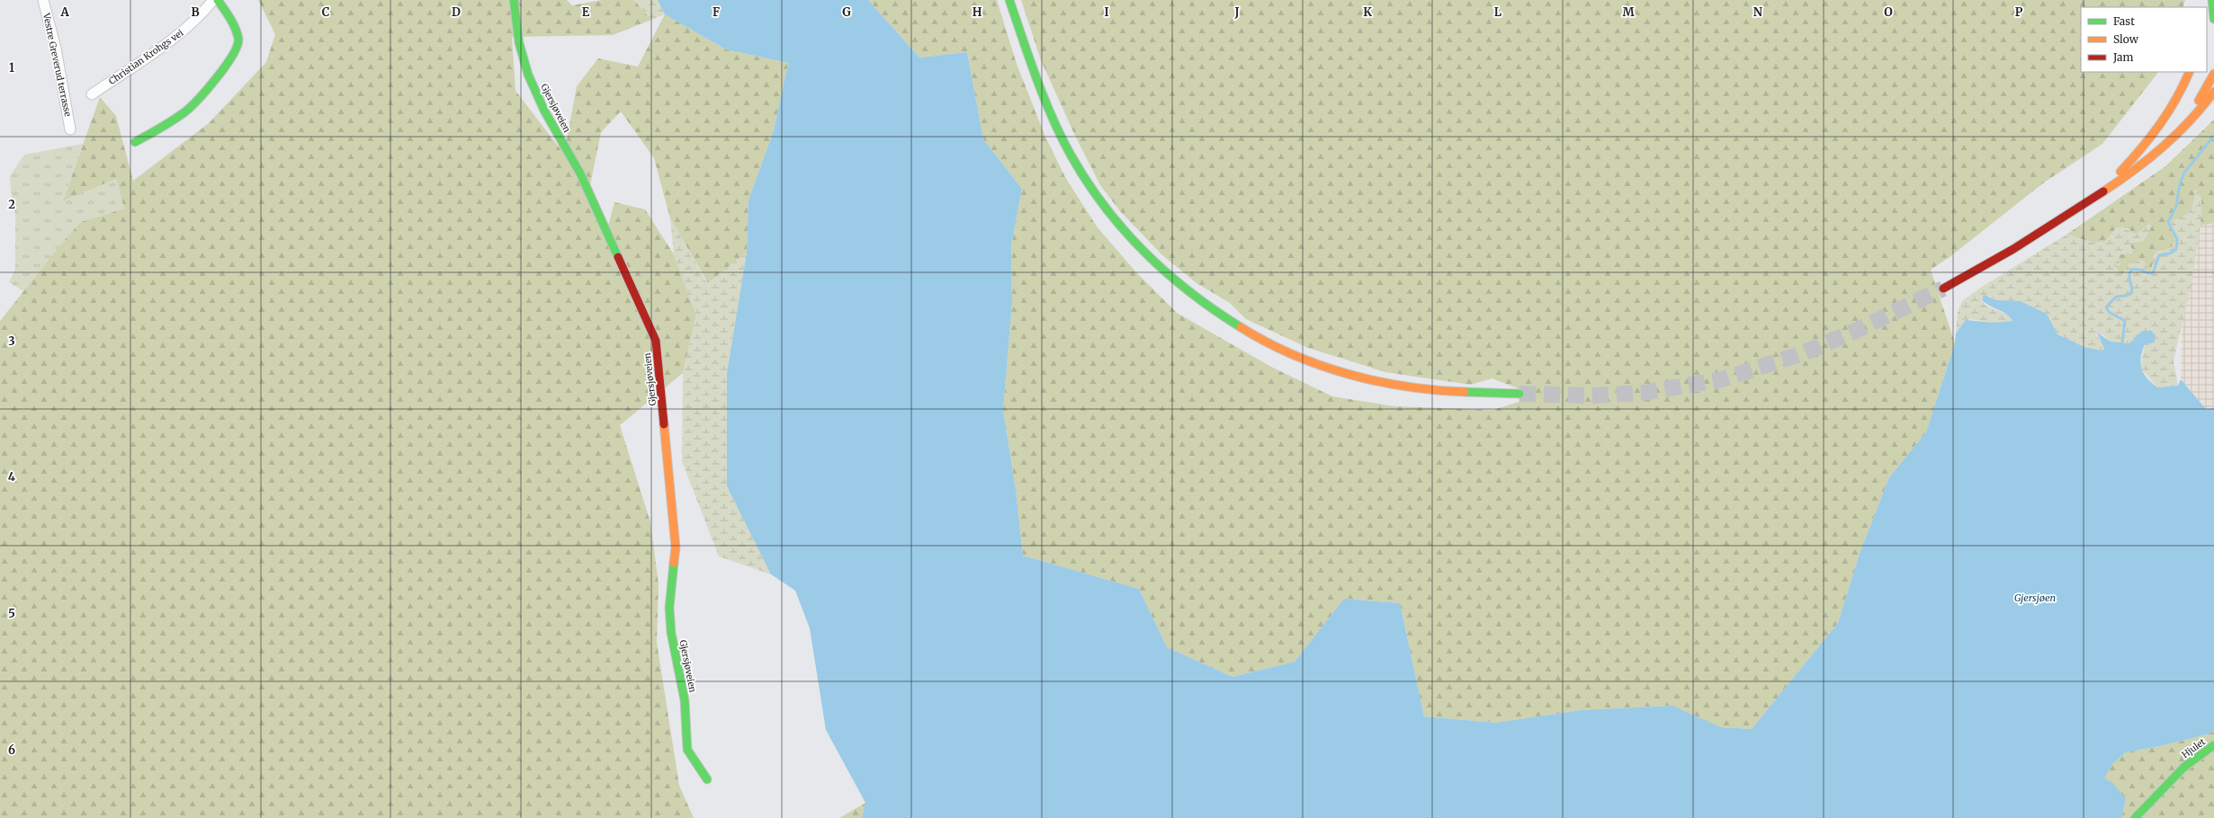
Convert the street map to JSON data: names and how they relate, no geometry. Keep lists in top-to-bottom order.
{
  "streets": {
    "main road": ["Gjersjøveien", "Hjulet"],
    "street": ["Christian Krohgs vei", "Vestre Greverud terrasse"]
  },
  "water": ["Gjersjøen"],
  "legend": ["Fast", "Slow", "Jam"],
  "grid": {
    "columns": [
      "A",
      "B",
      "C",
      "D",
      "E",
      "F",
      "G",
      "H",
      "I",
      "J",
      "K",
      "L",
      "M",
      "N",
      "O",
      "P"
    ],
    "rows": [
      "1",
      "2",
      "3",
      "4",
      "5",
      "6"
    ]
  }
}
